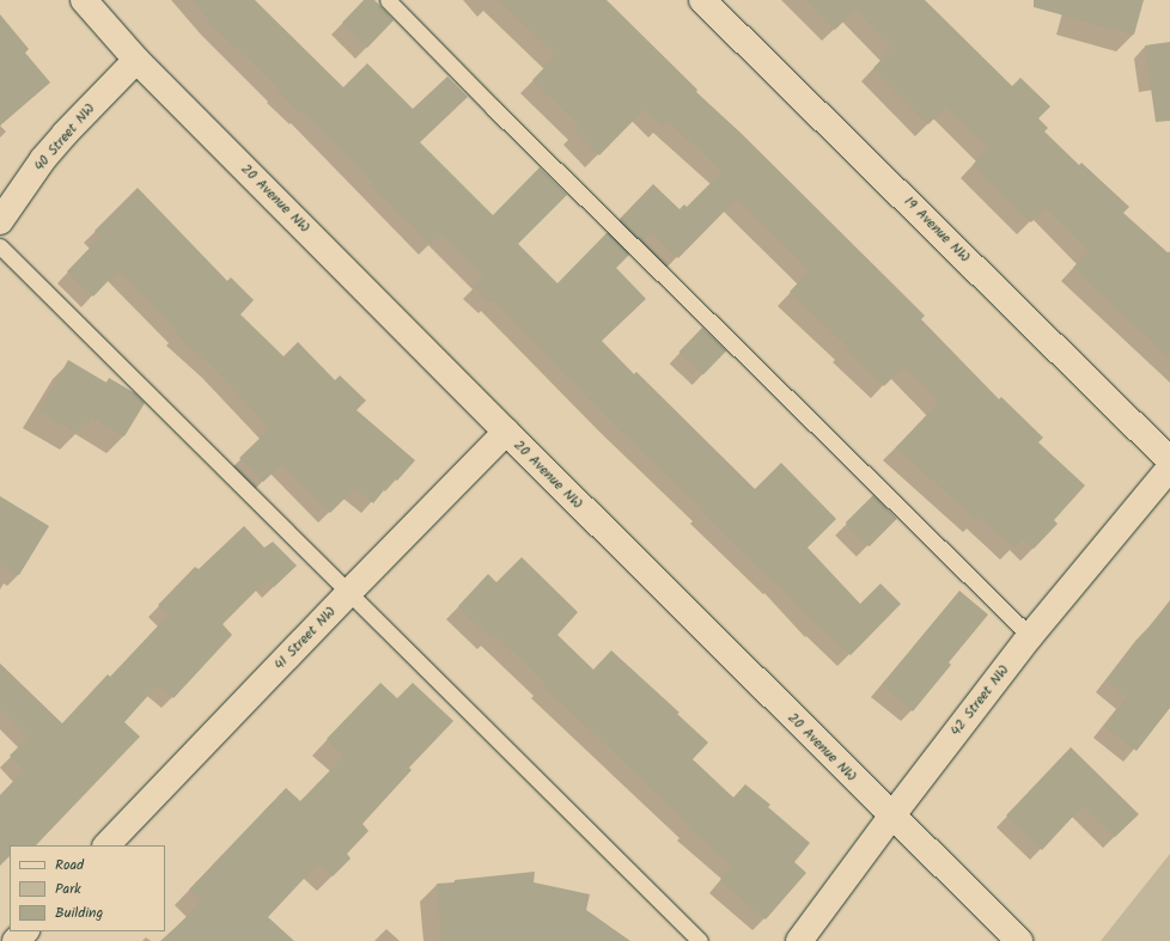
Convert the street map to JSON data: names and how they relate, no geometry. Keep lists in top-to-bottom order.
{
  "streets": {
    "street": [
      "40 Street NW",
      "20 Avenue NW",
      "19 Avenue NW",
      "41 Street NW",
      "42 Street NW"
    ]
  },
  "crossings": [
    ["40 Street NW", "20 Avenue NW"],
    ["20 Avenue NW", "41 Street NW"],
    ["20 Avenue NW", "42 Street NW"]
  ],
  "legend": ["Road", "Park", "Building"]
}
